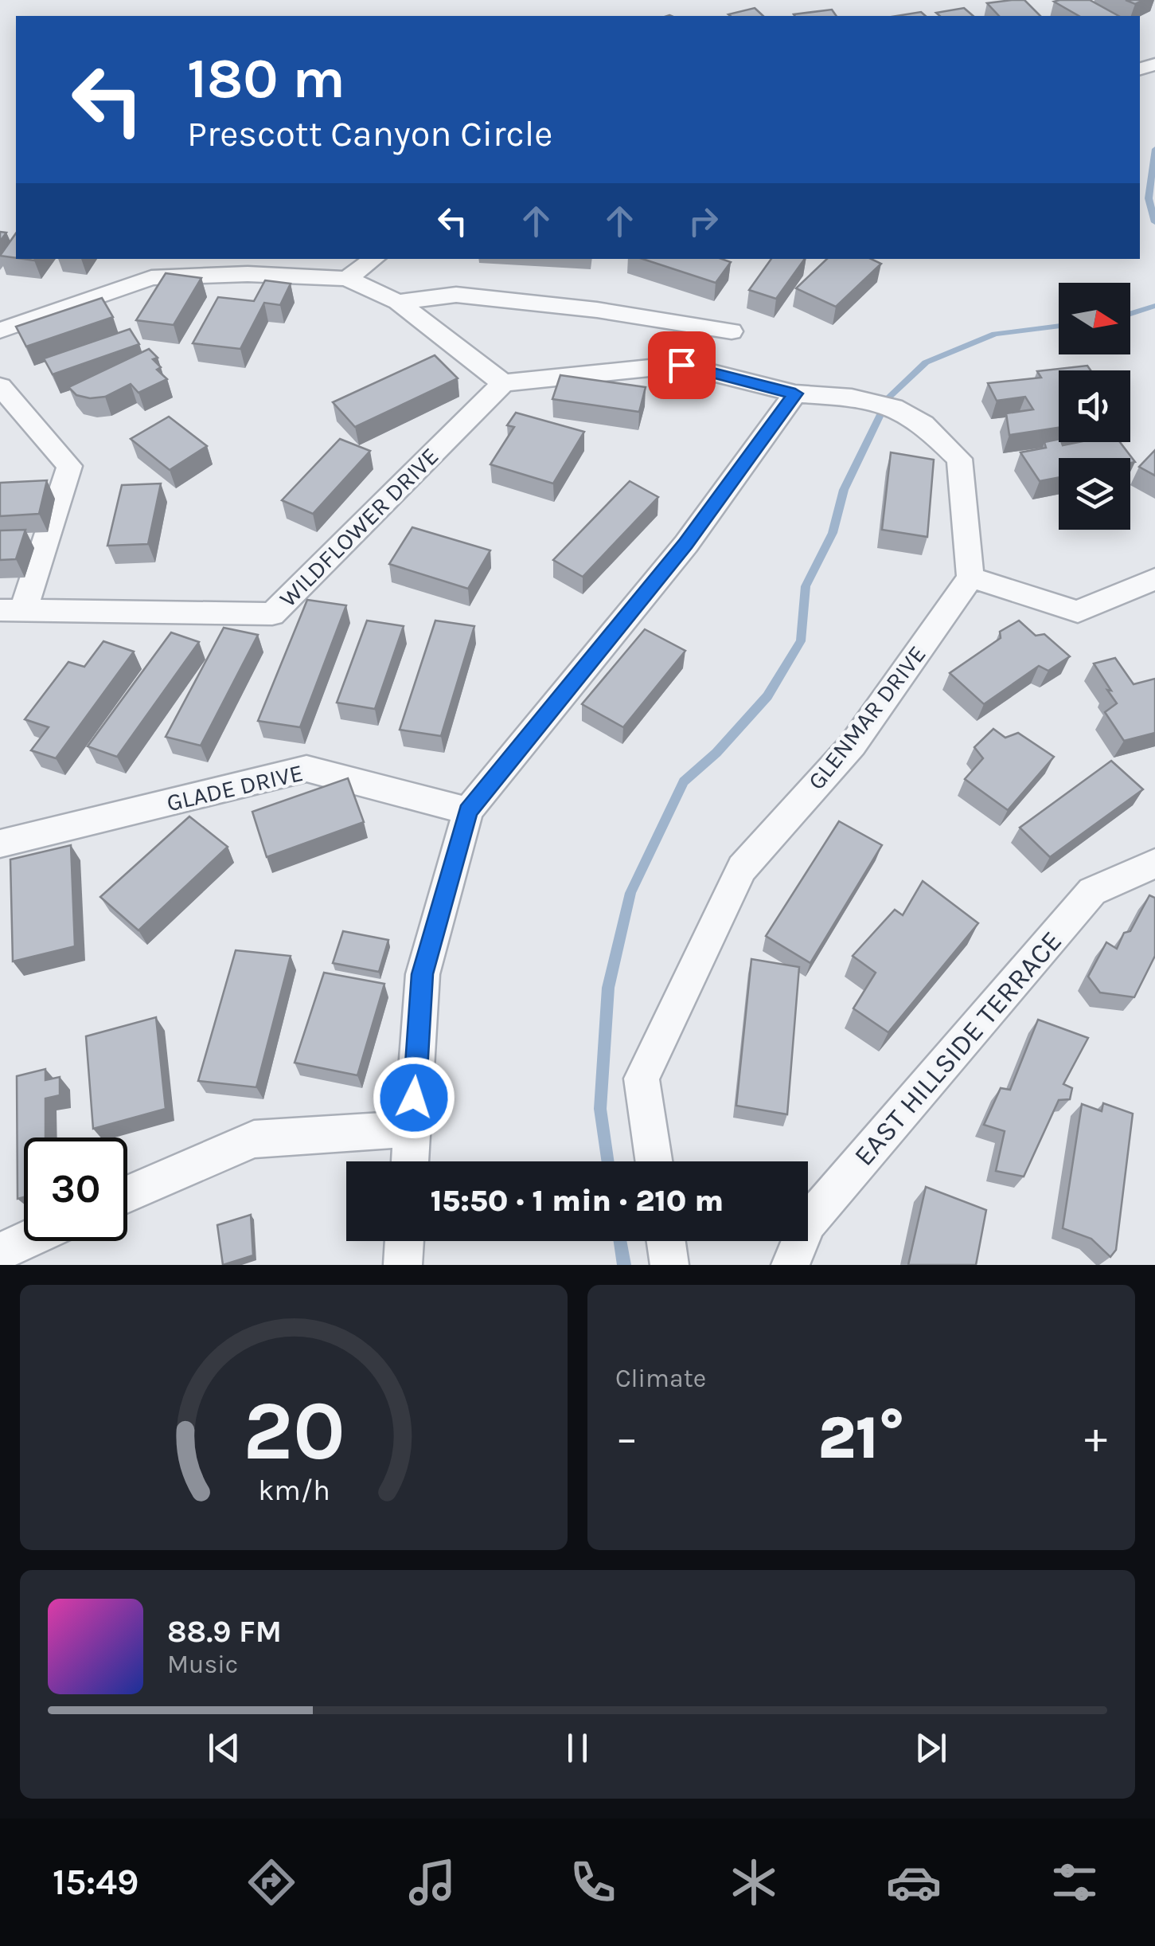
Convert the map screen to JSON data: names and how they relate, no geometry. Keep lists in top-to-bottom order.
{
  "streets": {
    "street": [
      "WILDFLOWER DRIVE",
      "GLENMAR DRIVE",
      "GLADE DRIVE",
      "EAST HILLSIDE TERRACE"
    ]
  },
  "north": "right",
  "page": {
    "turn": ["180 m", "Prescott Canyon Circle"],
    "limit": "30",
    "trip": "15:50 · 1 min · 210 m",
    "tile": "Climate",
    "heat": ["−", "21°", "+"],
    "song": ["88.9 FM", "Music"],
    "tabs": "15:49",
    "gauge": ["20", "km/h"]
  }
}
